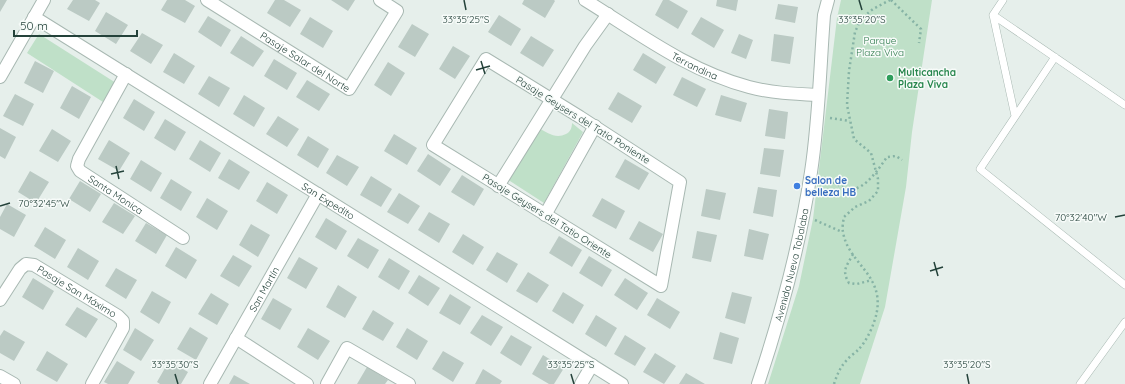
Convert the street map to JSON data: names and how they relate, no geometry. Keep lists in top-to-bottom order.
{
  "streets": {
    "street": [
      "Pasaje Salar del Norte",
      "Terrandina",
      "Pasaje Geysers del Tatio Poniente",
      "Santa Monica",
      "San Expedito",
      "Pasaje Geysers del Tatio Oriente",
      "Avenida Nueva Tobalaba",
      "San Martín",
      "Pasaje San Máximo"
    ]
  },
  "crossings": [
    ["Terrandina", "Avenida Nueva Tobalaba"],
    ["Pasaje Geysers del Tatio Poniente", "Pasaje Geysers del Tatio Oriente"],
    ["Santa Monica", "San Expedito"],
    ["San Expedito", "San Martín"]
  ],
  "parks": ["Parque Plaza Viva"],
  "places": ["Multicancha Plaza Viva", "Salon de belleza HB"],
  "scale_bar": "50 m",
  "coordinates": [
    "33°35'25\"S",
    "33°35'20\"S",
    "70°32'45\"W",
    "70°32'40\"W",
    "33°35'30\"S"
  ]
}
